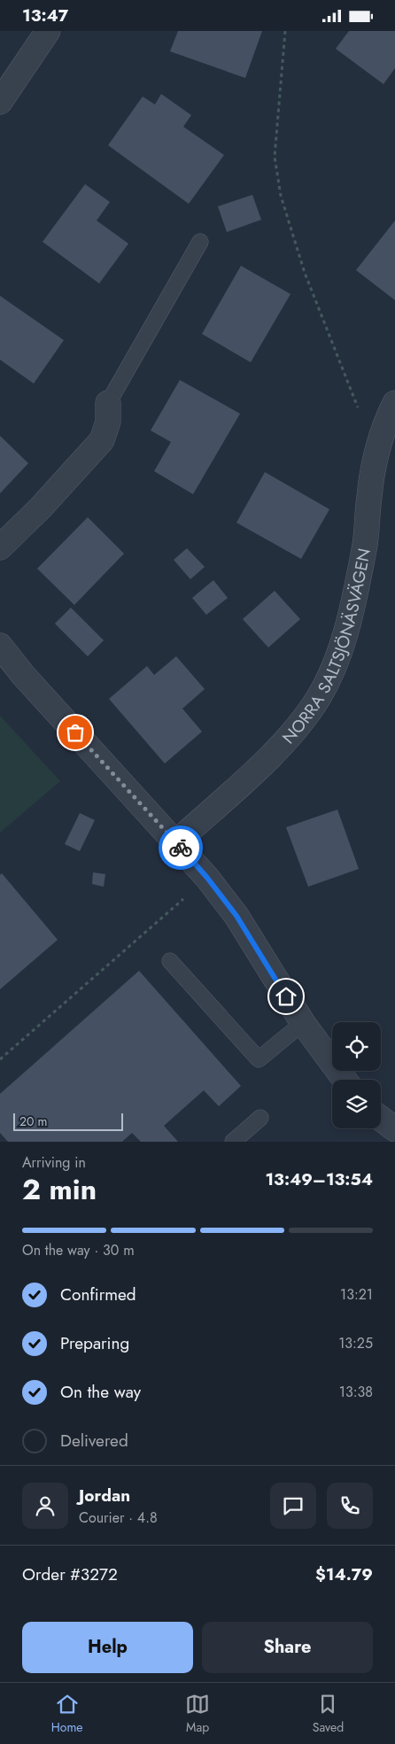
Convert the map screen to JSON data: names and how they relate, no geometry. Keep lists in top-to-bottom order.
{
  "streets": {
    "street": ["NORRA SALTSJÖNÄSVÄGEN"]
  },
  "scale_bar": "20 m",
  "page": {
    "status": "13:47",
    "scale": "20 m",
    "heading": ["2 min", "Arriving in", "13:49–13:54"],
    "panel": [
      "Jordan",
      "Courier · 4.8",
      "Order #3272",
      "$14.79"
    ],
    "bar": "On the way · 30 m",
    "list": [
      ["Confirmed", "13:21"],
      ["Preparing", "13:25"],
      ["On the way", "13:38"],
      "Delivered"
    ],
    "buttons": ["Help", "Share"],
    "tabs": ["Home", "Map", "Saved"]
  }
}
